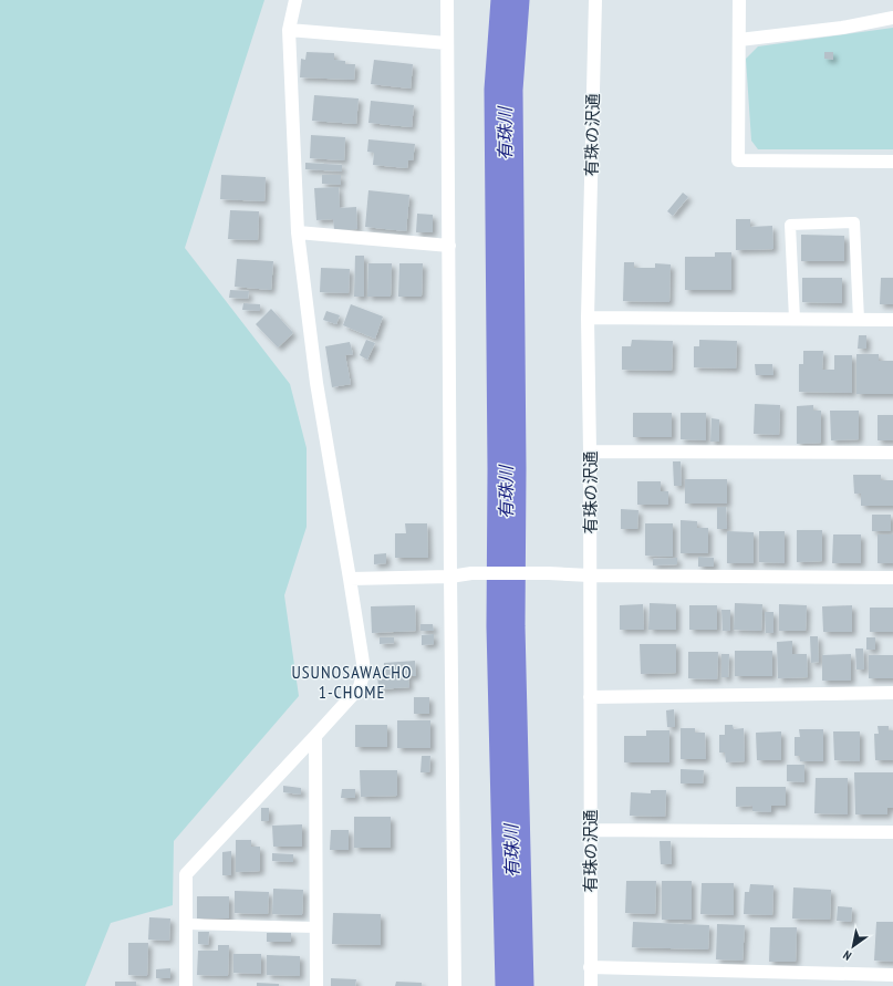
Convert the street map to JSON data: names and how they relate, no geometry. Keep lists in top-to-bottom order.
{
  "streets": {
    "street": ["有珠の沢通"]
  },
  "districts": ["USUNOSAWACHO 1-CHOME"],
  "water": ["有珠川"],
  "north": "bottom left"
}
